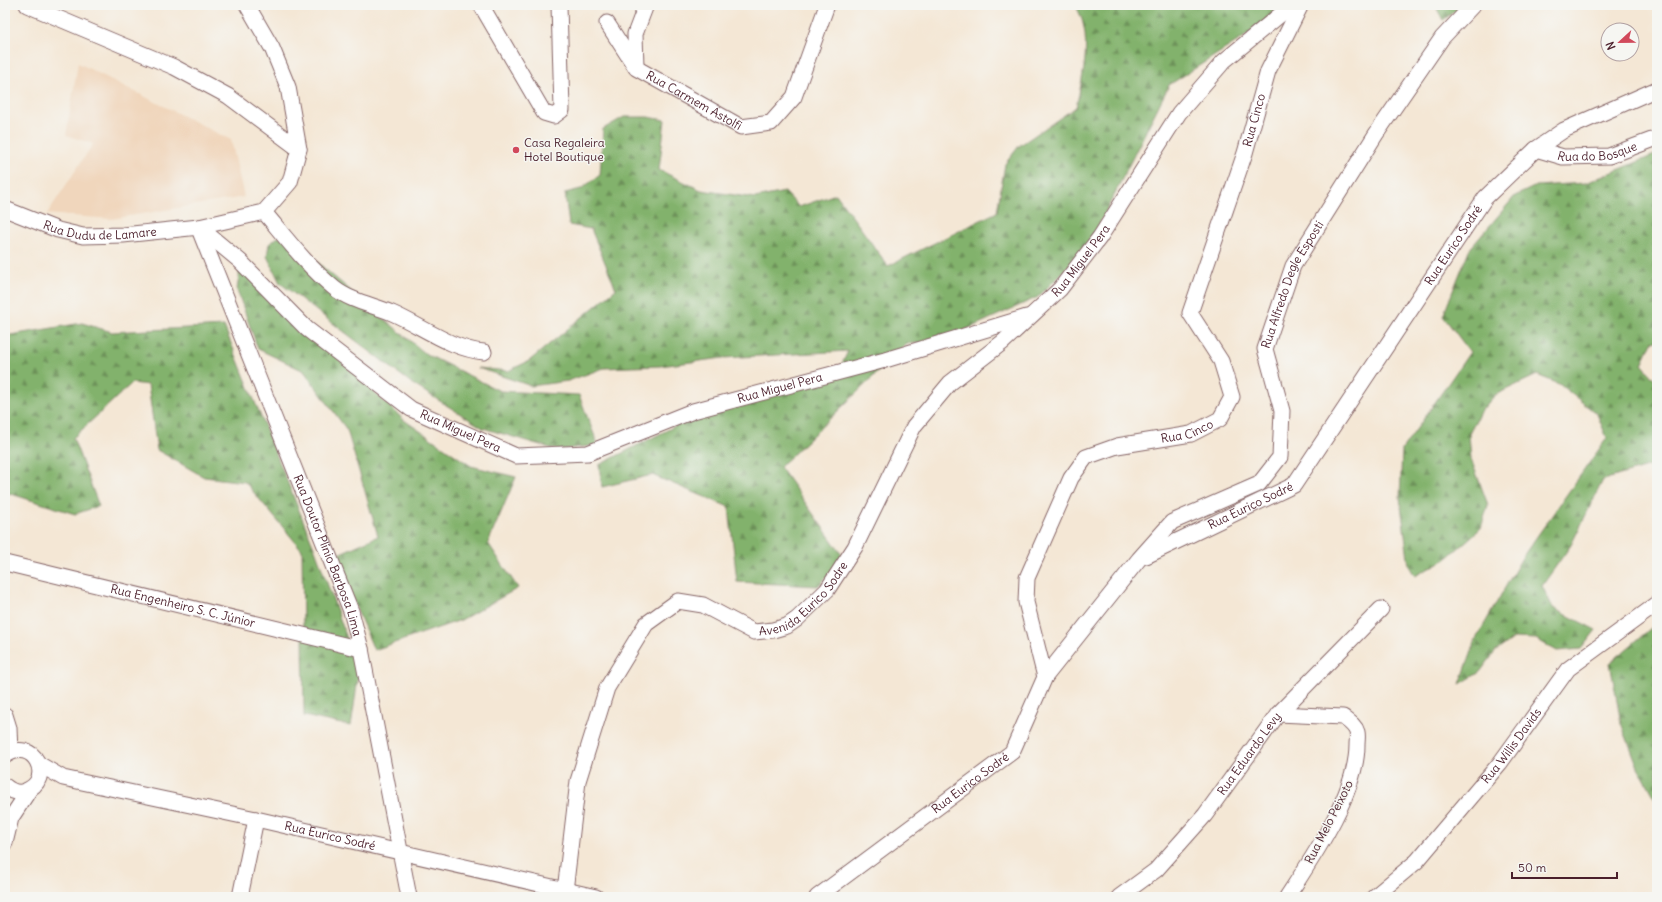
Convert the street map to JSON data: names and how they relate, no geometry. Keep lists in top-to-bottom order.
{
  "streets": {
    "street": [
      "Rua Carmem Astolfi",
      "Rua Cinco",
      "Rua do Bosque",
      "Rua Dudu de Lamare",
      "Rua Eurico Sodré",
      "Rua Miguel Pera",
      "Rua Alfredo Degle Esposti",
      "Rua Doutor Plínio Barbosa Lima",
      "Avenida Eurico Sodre",
      "Rua Engenheiro S. C. Júnior",
      "Rua Willis Davids",
      "Rua Eduardo Levy",
      "Rua Melo Peixoto"
    ]
  },
  "crossings": [
    ["Rua Cinco", "Rua Eurico Sodré"],
    ["Rua do Bosque", "Rua Eurico Sodré"],
    ["Rua Dudu de Lamare", "Rua Miguel Pera"],
    ["Rua Dudu de Lamare", "Rua Doutor Plínio Barbosa Lima"],
    ["Rua Eurico Sodré", "Rua Alfredo Degle Esposti"],
    ["Rua Eurico Sodré", "Rua Doutor Plínio Barbosa Lima"],
    ["Rua Eurico Sodré", "Avenida Eurico Sodre"],
    ["Rua Miguel Pera", "Rua Doutor Plínio Barbosa Lima"],
    ["Rua Miguel Pera", "Avenida Eurico Sodre"],
    ["Rua Doutor Plínio Barbosa Lima", "Rua Engenheiro S. C. Júnior"],
    ["Rua Eduardo Levy", "Rua Melo Peixoto"]
  ],
  "places": ["Casa Regaleira Hotel Boutique"],
  "scale_bar": "50 m",
  "north": "left"
}
